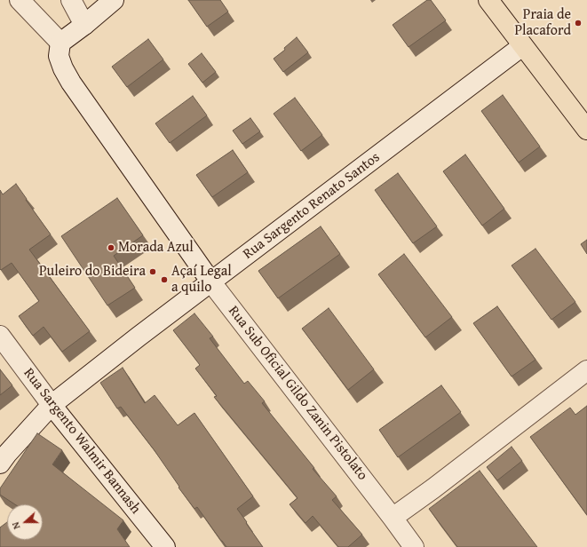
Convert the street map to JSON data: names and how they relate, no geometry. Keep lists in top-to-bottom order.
{
  "streets": {
    "main road": ["Rua Sargento Renato Santos", "Rua Sub Oficial Gildo Zanin Pistolato", "Rua Sargento Walmir Bannash"]
  },
  "crossings": [
    ["Rua Sargento Renato Santos", "Rua Sub Oficial Gildo Zanin Pistolato"],
    ["Rua Sargento Renato Santos", "Rua Sargento Walmir Bannash"]
  ],
  "places": [
    "Praia de Placaford",
    "Morada Azul",
    "Puleiro do Bideira",
    "Açaí Legal a quilo"
  ],
  "north": "left"
}
